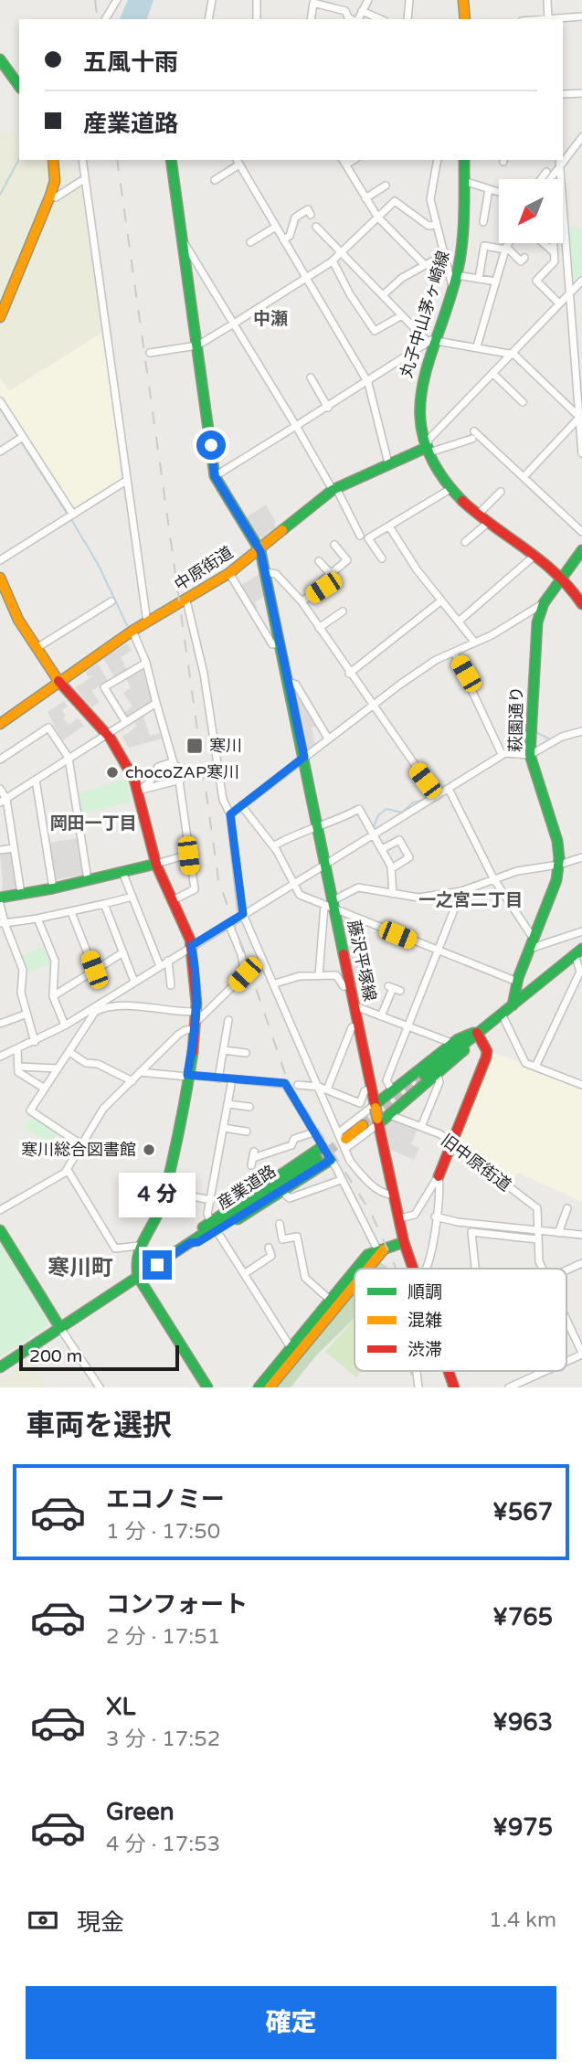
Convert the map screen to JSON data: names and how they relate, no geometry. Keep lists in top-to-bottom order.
{
  "streets": {
    "main road": [
      "丸子中山茅ヶ崎線",
      "中原街道",
      "萩園通り",
      "藤沢平塚線",
      "産業道路"
    ],
    "street": ["旧中原街道"]
  },
  "crossings": [
    ["丸子中山茅ヶ崎線", "中原街道"],
    ["丸子中山茅ヶ崎線", "萩園通り"]
  ],
  "districts": [
    "中瀬",
    "岡田一丁目",
    "一之宮二丁目",
    "寒川町"
  ],
  "places": {
    "transit": ["寒川"],
    "other": ["chocoZAP寒川", "寒川総合図書館"]
  },
  "legend": ["順調", "混雑", "渋滞"],
  "scale_bar": "200 m",
  "north": "bottom left",
  "page": {
    "banner": ["五風十雨", "産業道路"],
    "bubble": "4 分",
    "scale": "200 m",
    "heading": "車両を選択",
    "list": [
      {
        "name": "エコノミー",
        "note": "1 分 · 17:50",
        "value": "¥567"
      },
      {
        "name": "コンフォート",
        "note": "2 分 · 17:51",
        "value": "¥765"
      },
      {
        "name": "XL",
        "note": "3 分 · 17:52",
        "value": "¥963"
      },
      {
        "name": "Green",
        "note": "4 分 · 17:53",
        "value": "¥975"
      }
    ],
    "pay": ["現金", "1.4 km"],
    "buttons": "確定"
  }
}
